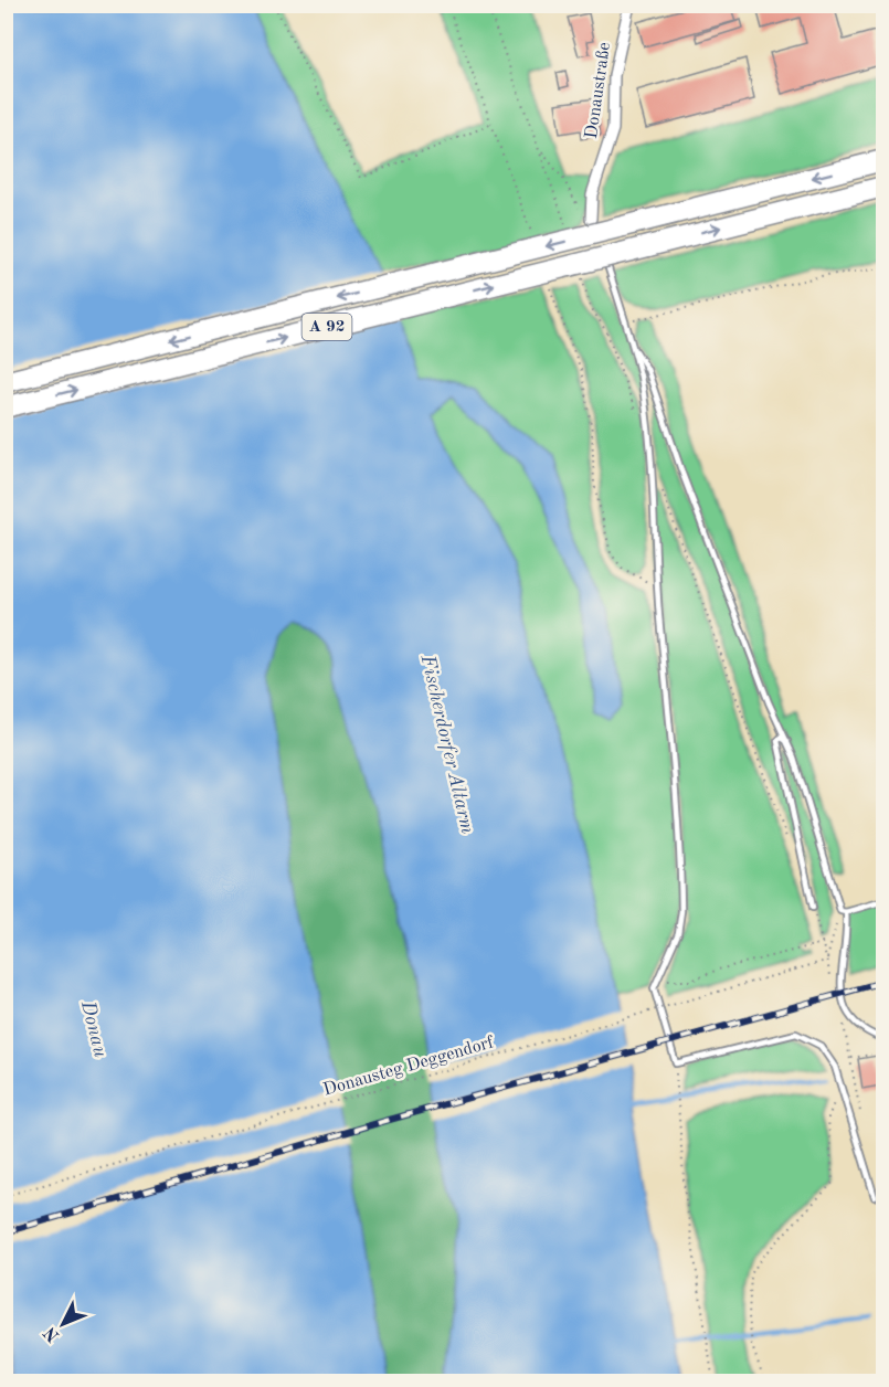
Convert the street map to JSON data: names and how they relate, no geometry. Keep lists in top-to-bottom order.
{
  "streets": {
    "highway": ["A 92"],
    "street": ["Donaustraße"],
    "path": ["Donausteg Deggendorf"]
  },
  "water": ["Fischerdorfer Altarm", "Donau"],
  "north": "bottom left"
}
